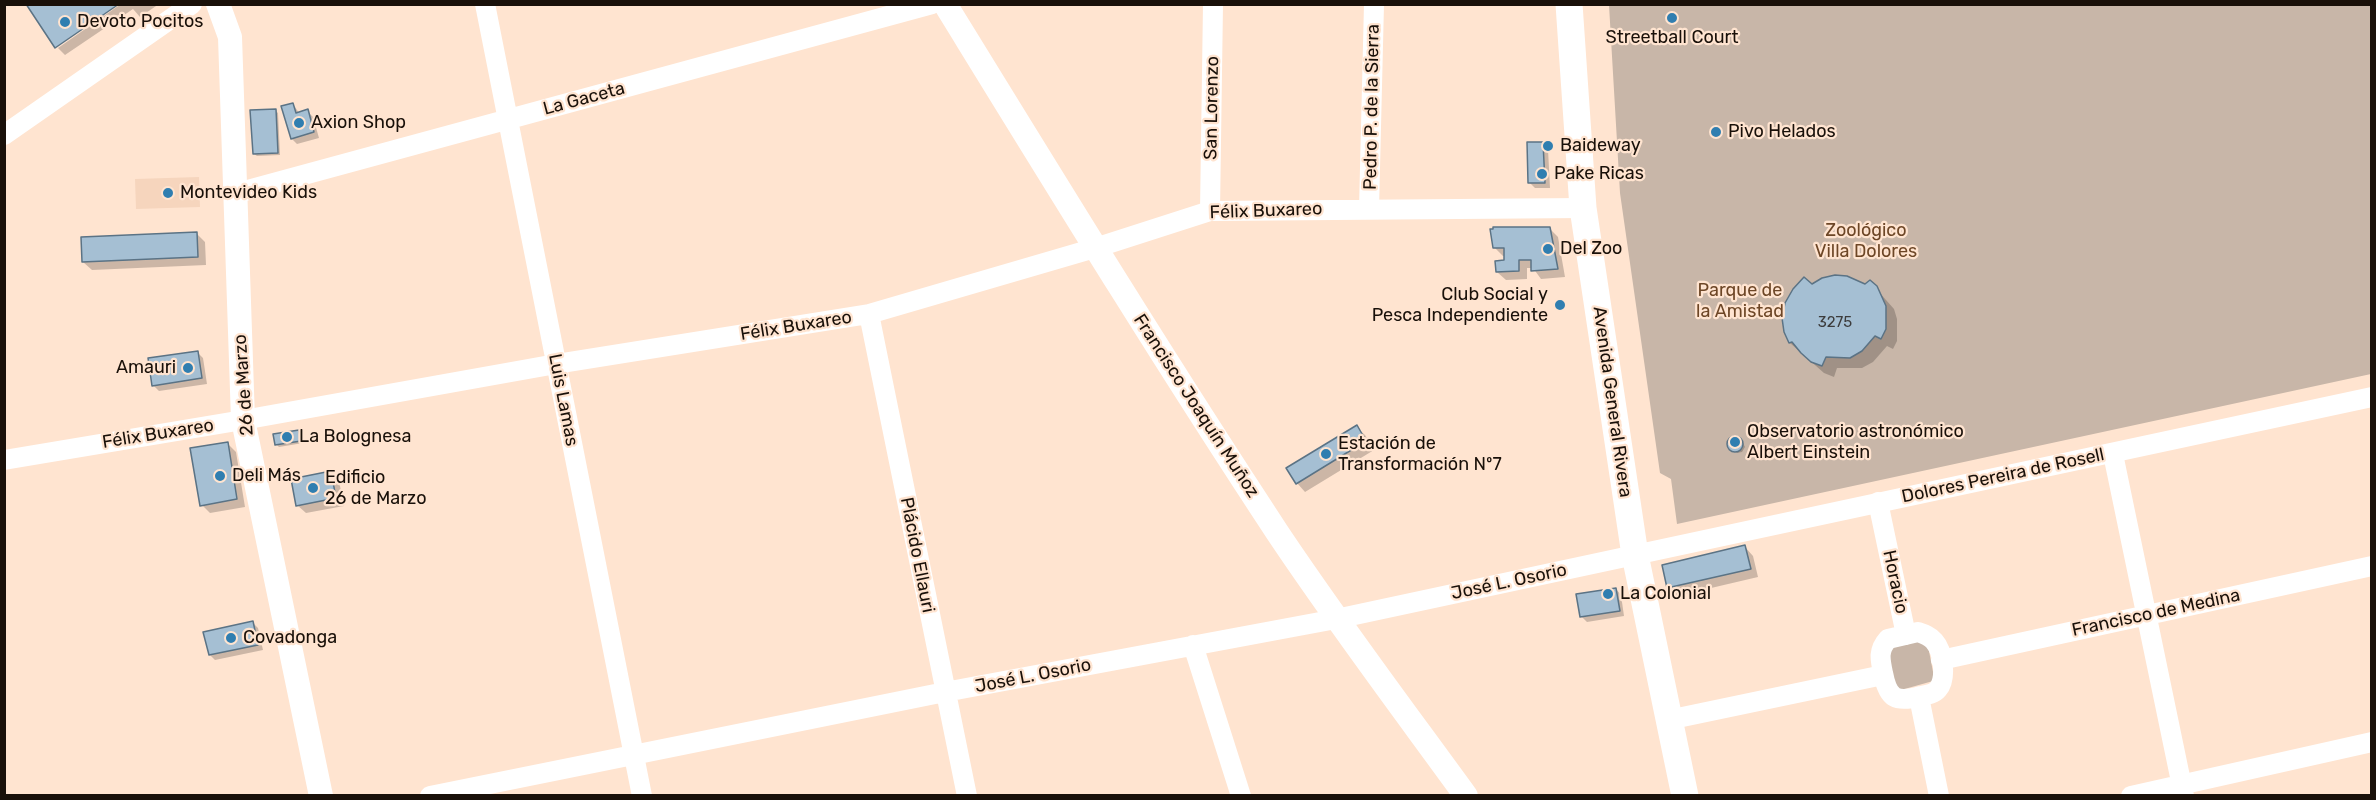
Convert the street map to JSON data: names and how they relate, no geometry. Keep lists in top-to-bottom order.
{
  "streets": {
    "main road": ["Avenida General Rivera"],
    "street": [
      "La Gaceta",
      "Pedro P. de la Sierra",
      "San Lorenzo",
      "Félix Buxareo",
      "26 de Marzo",
      "Luis Lamas",
      "Francisco Joaquín Muñoz",
      "Dolores Pereira de Rosell",
      "Plácido Ellauri",
      "José L. Osorio",
      "Horacio",
      "Francisco de Medina"
    ]
  },
  "crossings": [
    ["La Gaceta", "26 de Marzo"],
    ["La Gaceta", "Luis Lamas"],
    ["Pedro P. de la Sierra", "Félix Buxareo"],
    ["San Lorenzo", "Félix Buxareo"],
    ["Félix Buxareo", "26 de Marzo"],
    ["Félix Buxareo", "Luis Lamas"],
    ["Félix Buxareo", "Avenida General Rivera"],
    ["Félix Buxareo", "Francisco Joaquín Muñoz"],
    ["Félix Buxareo", "Plácido Ellauri"],
    ["Luis Lamas", "José L. Osorio"],
    ["Avenida General Rivera", "Dolores Pereira de Rosell"],
    ["Avenida General Rivera", "José L. Osorio"],
    ["Francisco Joaquín Muñoz", "José L. Osorio"],
    ["Dolores Pereira de Rosell", "José L. Osorio"],
    ["Dolores Pereira de Rosell", "Horacio"],
    ["Plácido Ellauri", "José L. Osorio"],
    ["Horacio", "Francisco de Medina"]
  ],
  "parks": ["Zoológico Villa Dolores", "Parque de la Amistad"],
  "places": [
    "Streetball Court",
    "Devoto Pocitos",
    "Axion Shop",
    "Pivo Helados",
    "Baideway",
    "Pake Ricas",
    "Montevideo Kids",
    "Del Zoo",
    "Club Social y Pesca Independiente",
    "Amauri",
    "La Bolognesa",
    "Observatorio astronómico Albert Einstein",
    "Estación de Transformación Nº7",
    "Deli Más",
    "Edificio 26 de Marzo",
    "La Colonial",
    "Covadonga"
  ],
  "house_numbers": ["3275"]
}
